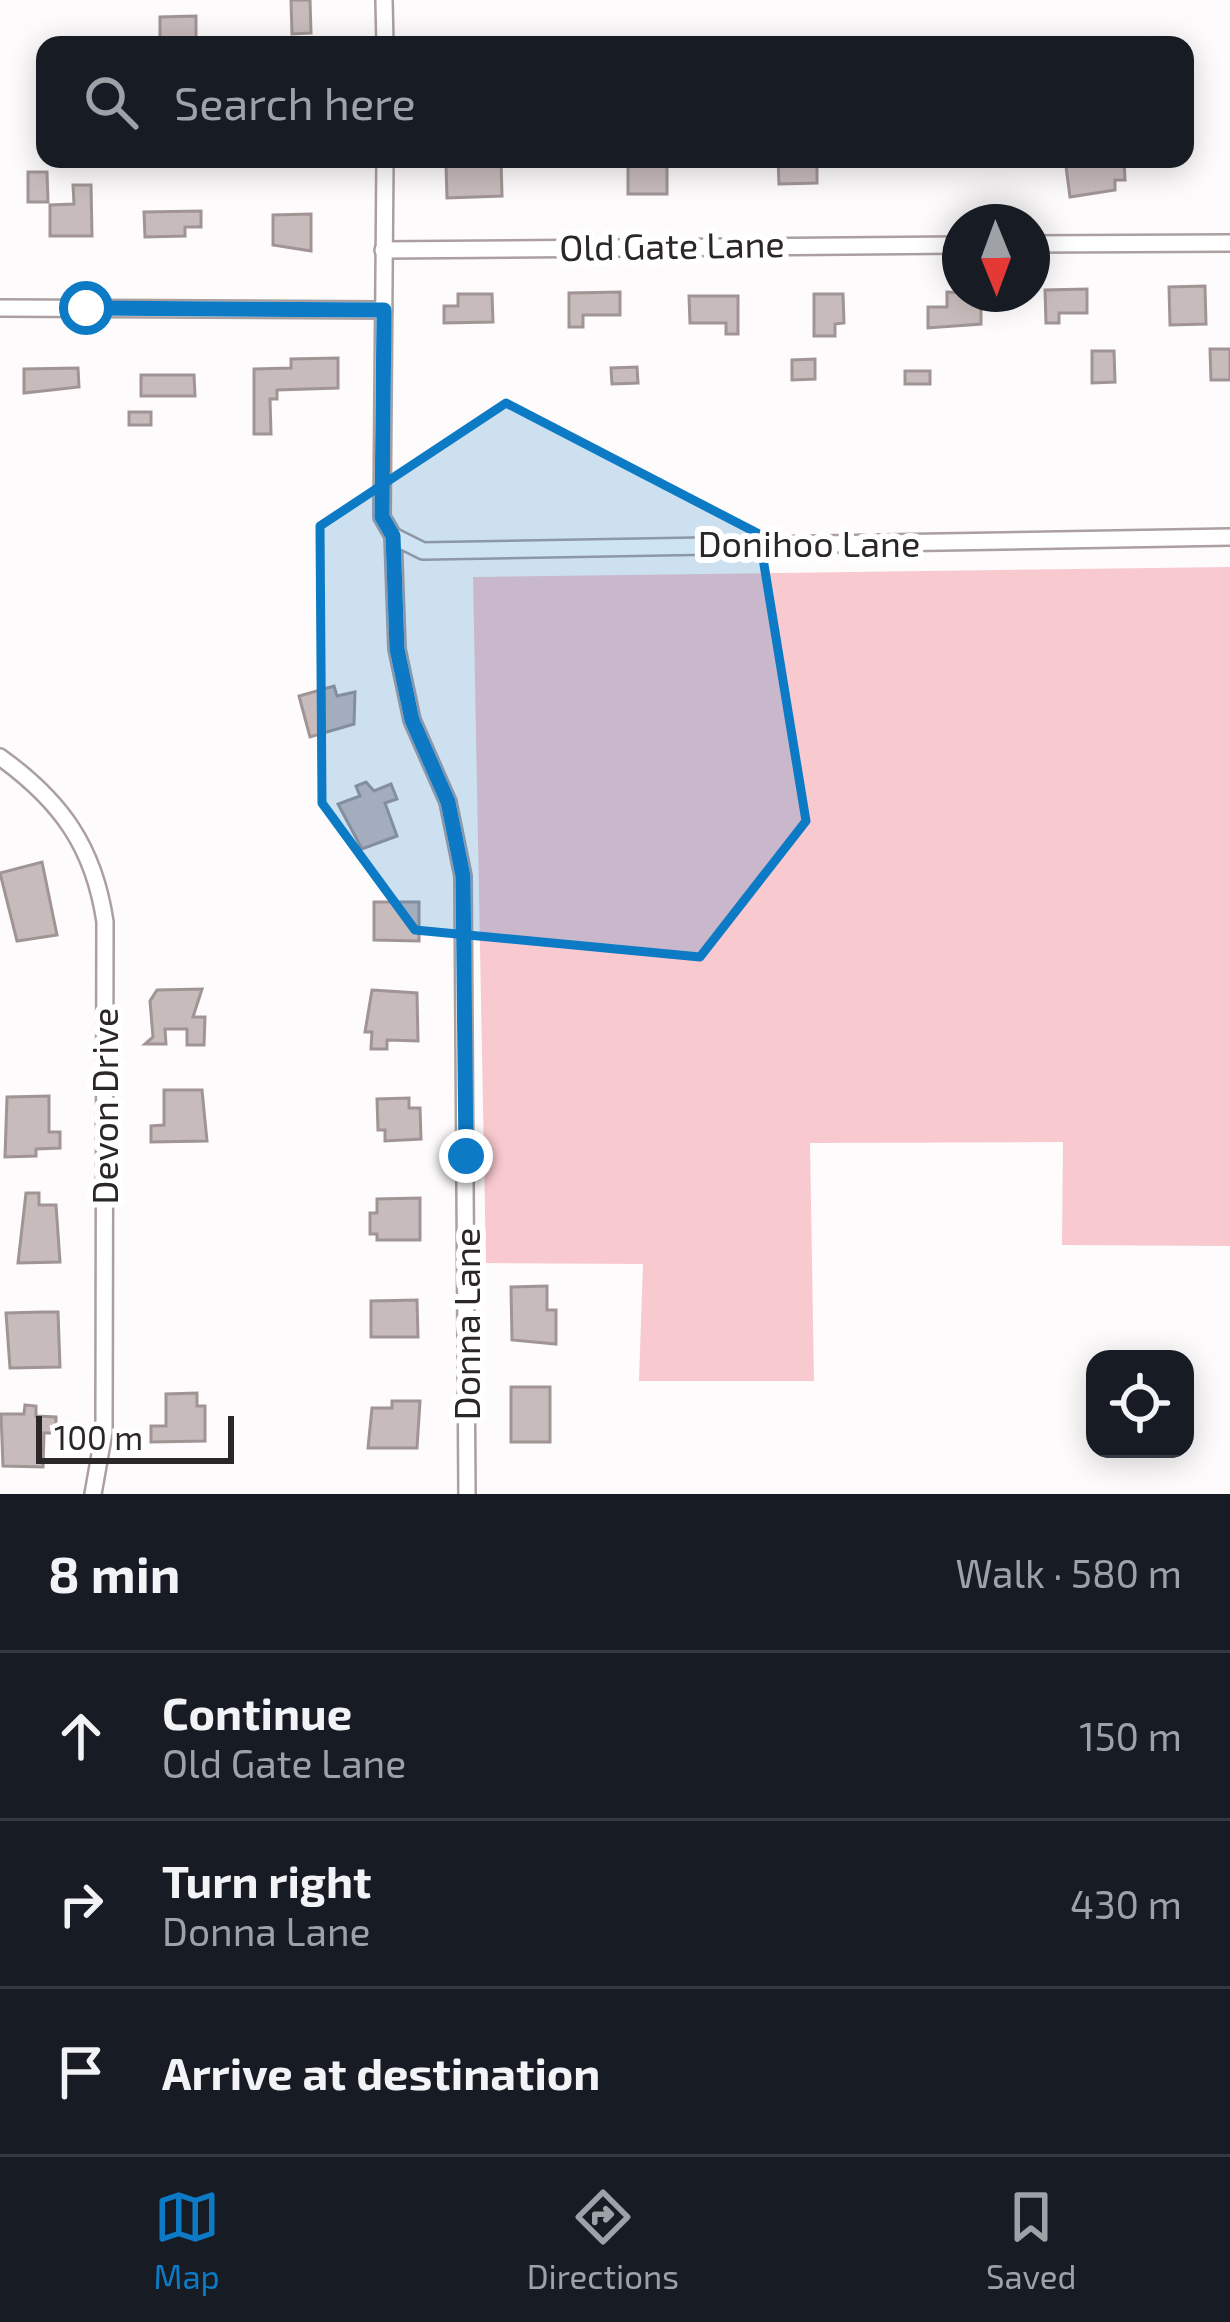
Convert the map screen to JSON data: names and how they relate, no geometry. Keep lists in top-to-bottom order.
{
  "streets": {
    "street": [
      "Old Gate Lane",
      "Donihoo Lane",
      "Devon Drive",
      "Donna Lane"
    ]
  },
  "crossings": [
    ["Old Gate Lane", "Donna Lane"],
    ["Donihoo Lane", "Donna Lane"]
  ],
  "scale_bar": "100 m",
  "north": "bottom",
  "page": {
    "search": "Search here",
    "scale": "100 m",
    "heading": ["8 min", "Walk · 580 m"],
    "list": [
      ["Continue", "Old Gate Lane", "150 m"],
      ["Turn right", "Donna Lane", "430 m"],
      "Arrive at destination"
    ],
    "nav": ["Map", "Directions", "Saved"]
  }
}
